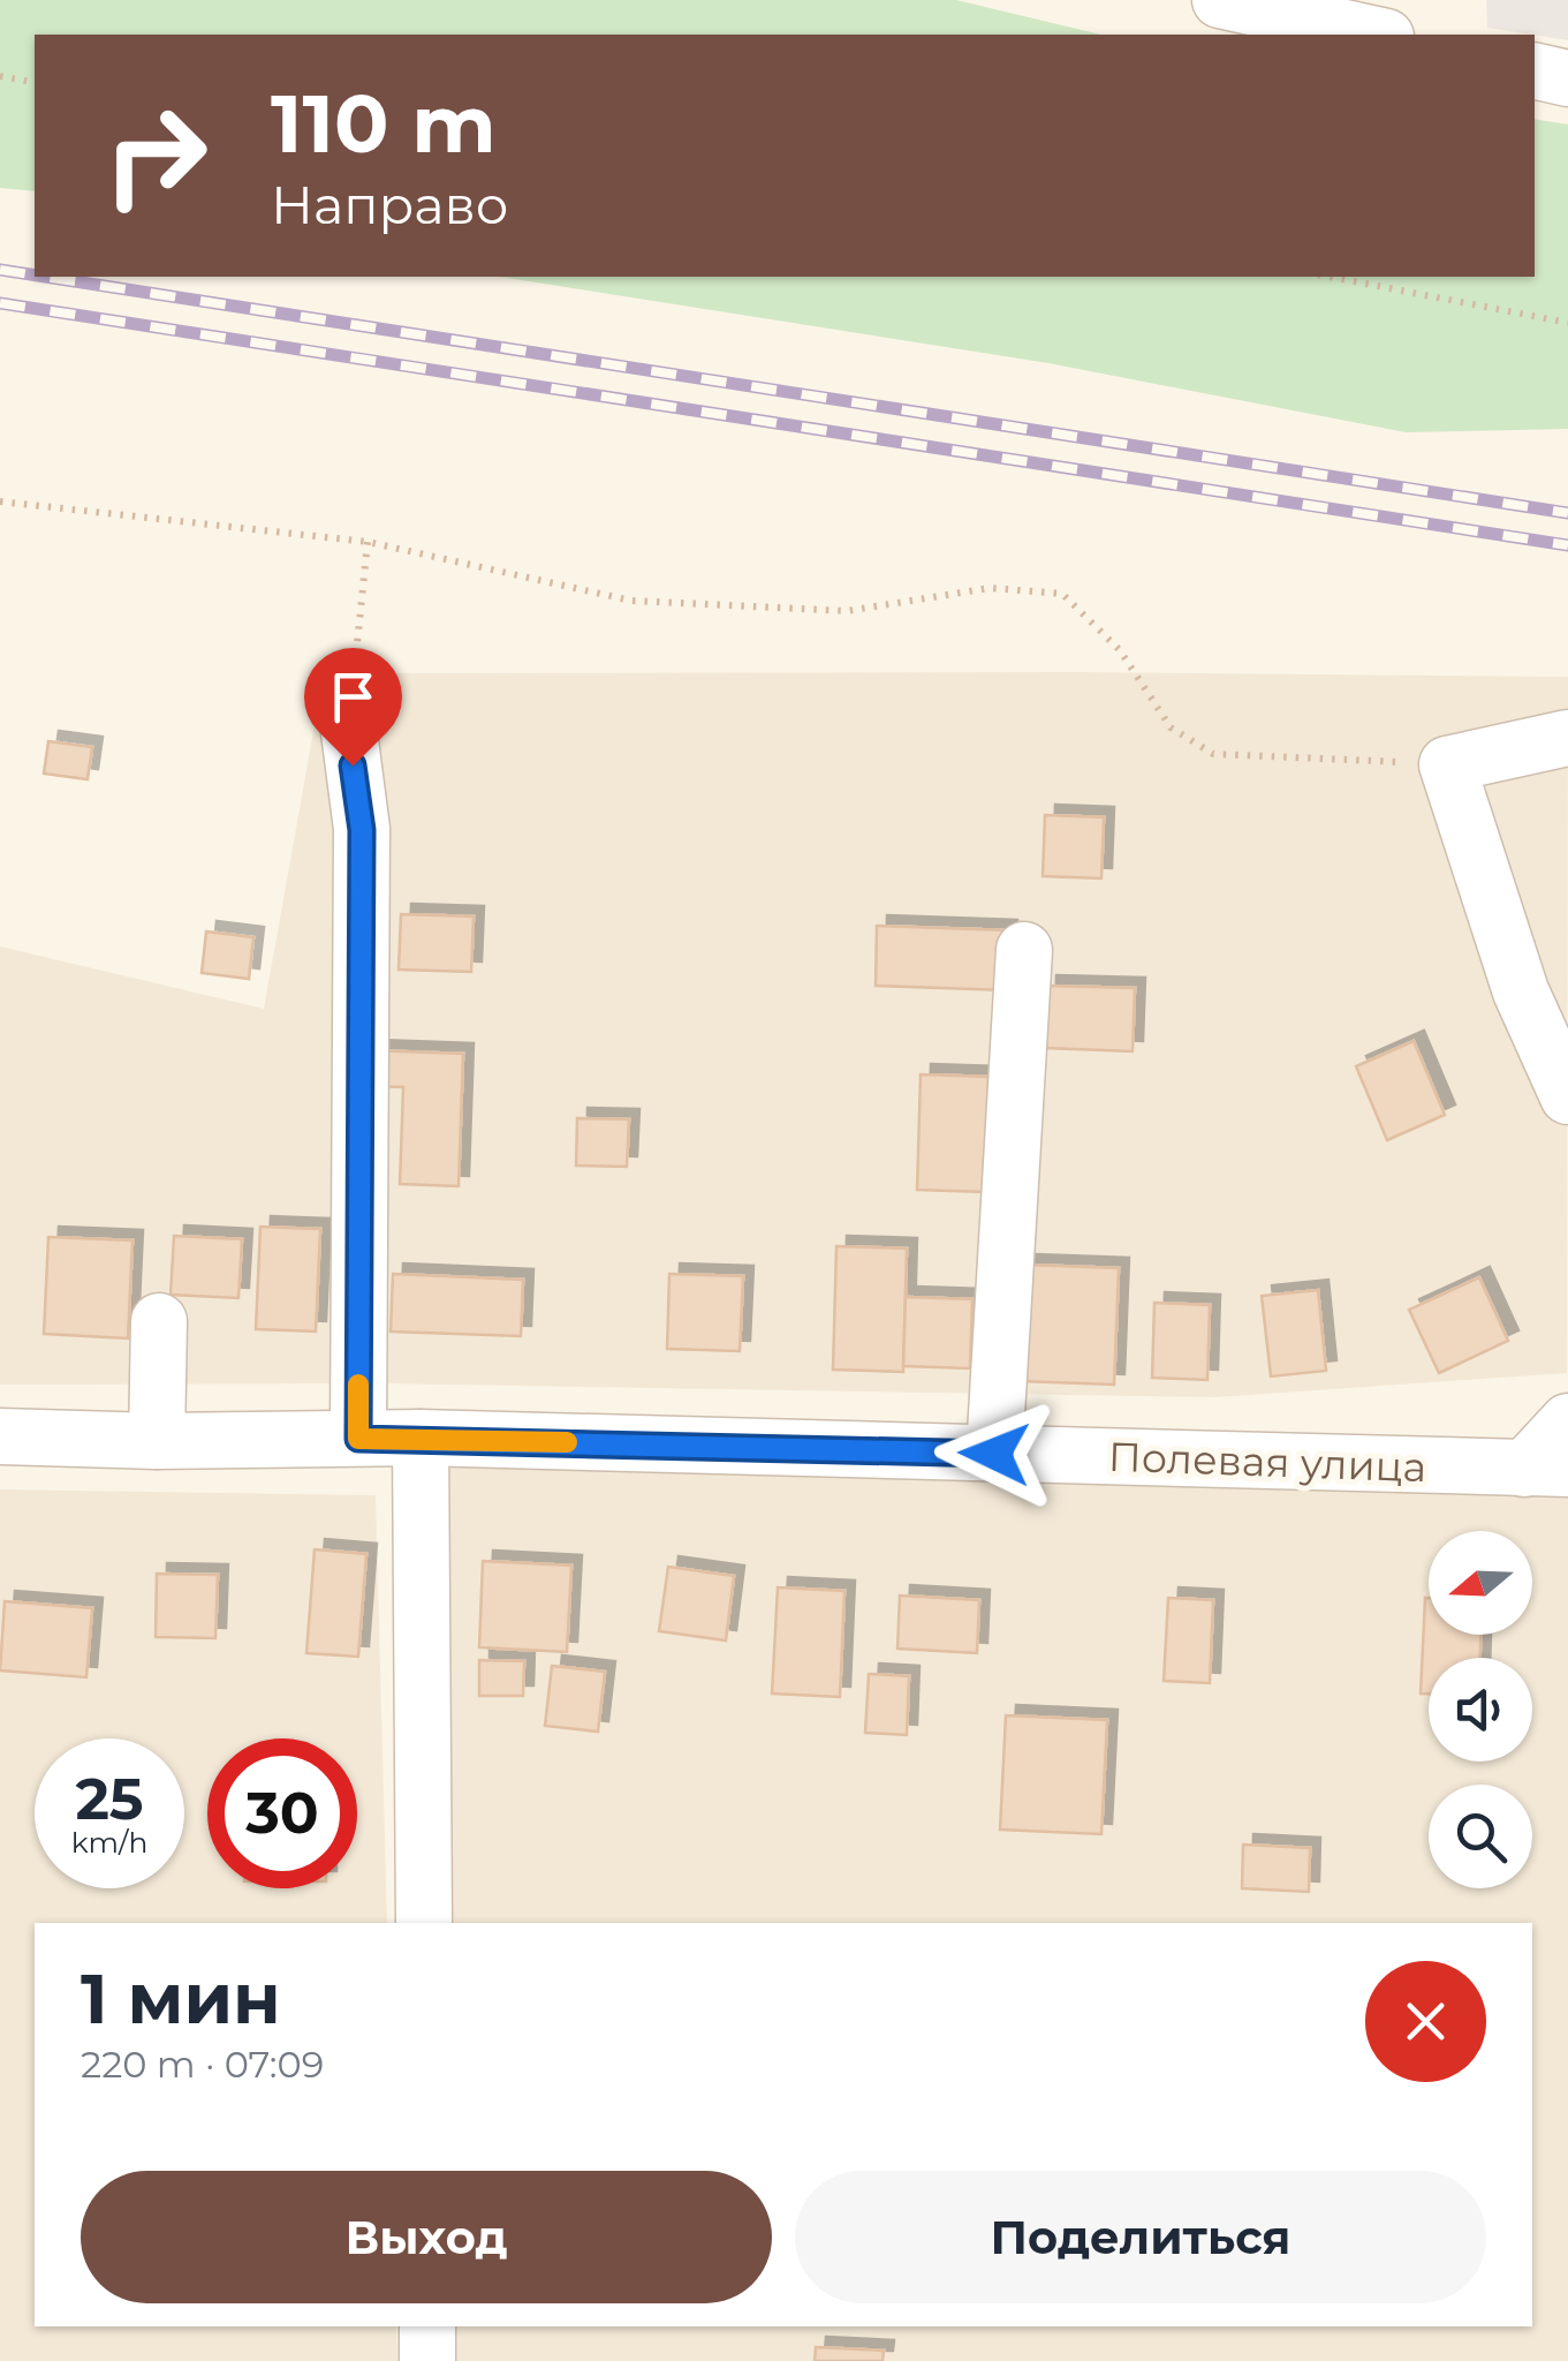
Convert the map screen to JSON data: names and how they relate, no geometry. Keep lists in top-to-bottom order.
{
  "streets": {
    "street": ["Полевая улица"]
  },
  "north": "left",
  "page": {
    "turn": ["110 m", "Направо"],
    "speed": "25 km/h",
    "limit": "30",
    "heading": ["1 мин", "220 m · 07:09"],
    "buttons": ["Выход", "Поделиться"]
  }
}
